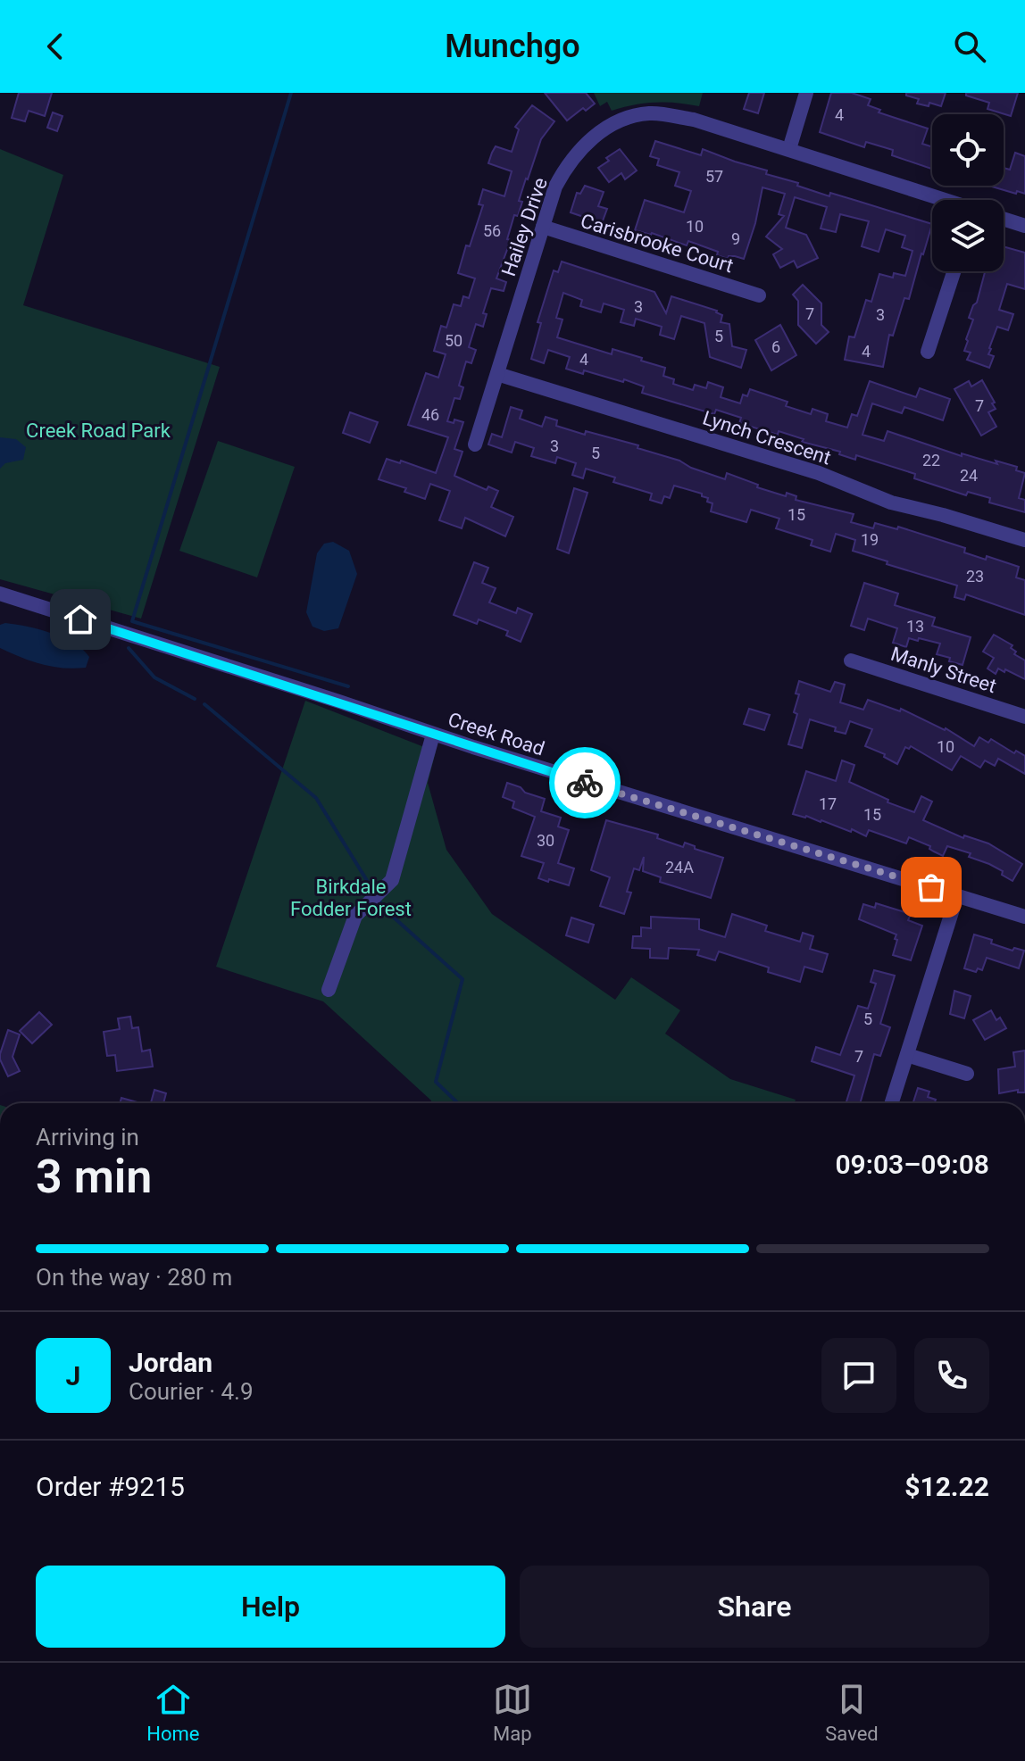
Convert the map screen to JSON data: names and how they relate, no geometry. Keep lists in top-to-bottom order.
{
  "streets": {
    "street": [
      "Hailey Drive",
      "Carisbrooke Court",
      "Lynch Crescent",
      "Manly Street",
      "Creek Road"
    ]
  },
  "crossings": [
    ["Hailey Drive", "Carisbrooke Court"],
    ["Hailey Drive", "Lynch Crescent"]
  ],
  "parks": ["Creek Road Park", "Birkdale Fodder Forest"],
  "house_numbers": [
    "4",
    "57",
    "10",
    "56",
    "9",
    "3",
    "7",
    "3",
    "5",
    "50",
    "6",
    "4",
    "4",
    "7",
    "46",
    "3",
    "5",
    "22",
    "24",
    "15",
    "19",
    "23",
    "13",
    "10",
    "17",
    "15",
    "30",
    "24A",
    "5",
    "7"
  ],
  "page": {
    "header": "Munchgo",
    "heading": ["3 min", "Arriving in", "09:03–09:08"],
    "panel": [
      "Jordan",
      "Courier · 4.9",
      "Order #9215",
      "$12.22"
    ],
    "bar": "On the way · 280 m",
    "round": "J",
    "buttons": ["Help", "Share"],
    "tabs": ["Home", "Map", "Saved"]
  }
}
